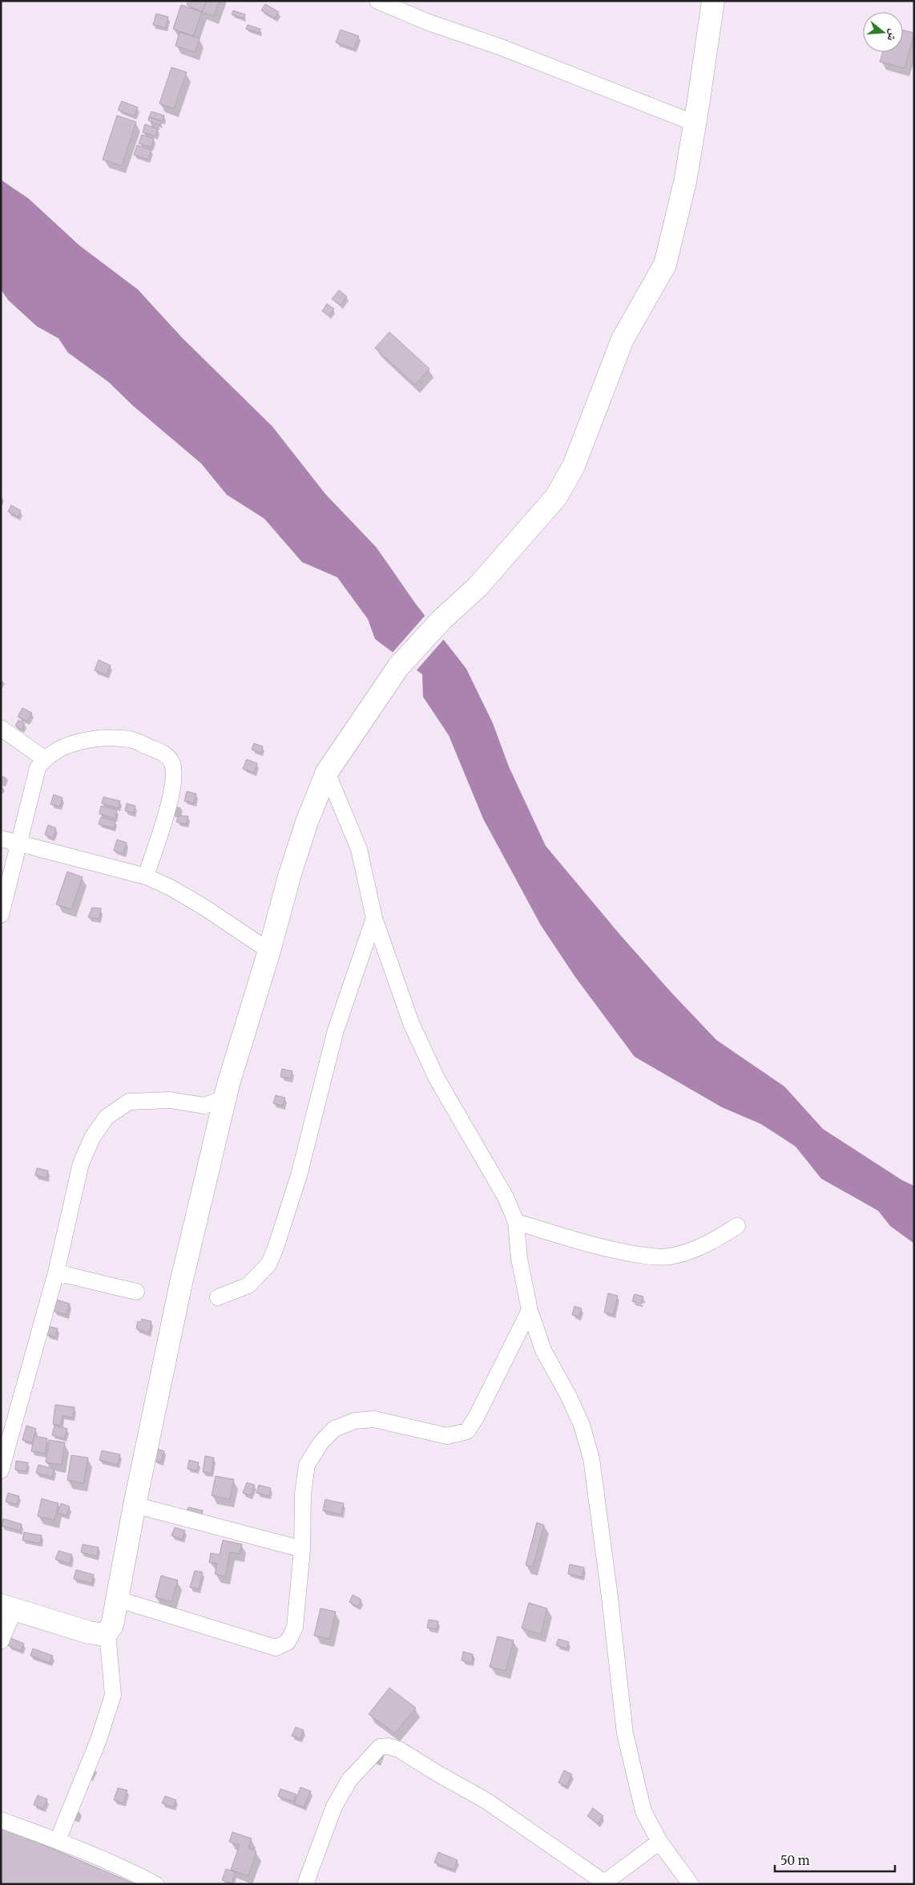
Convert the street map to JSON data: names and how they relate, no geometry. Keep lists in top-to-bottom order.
{
  "scale_bar": "50 m",
  "north": "right"
}
